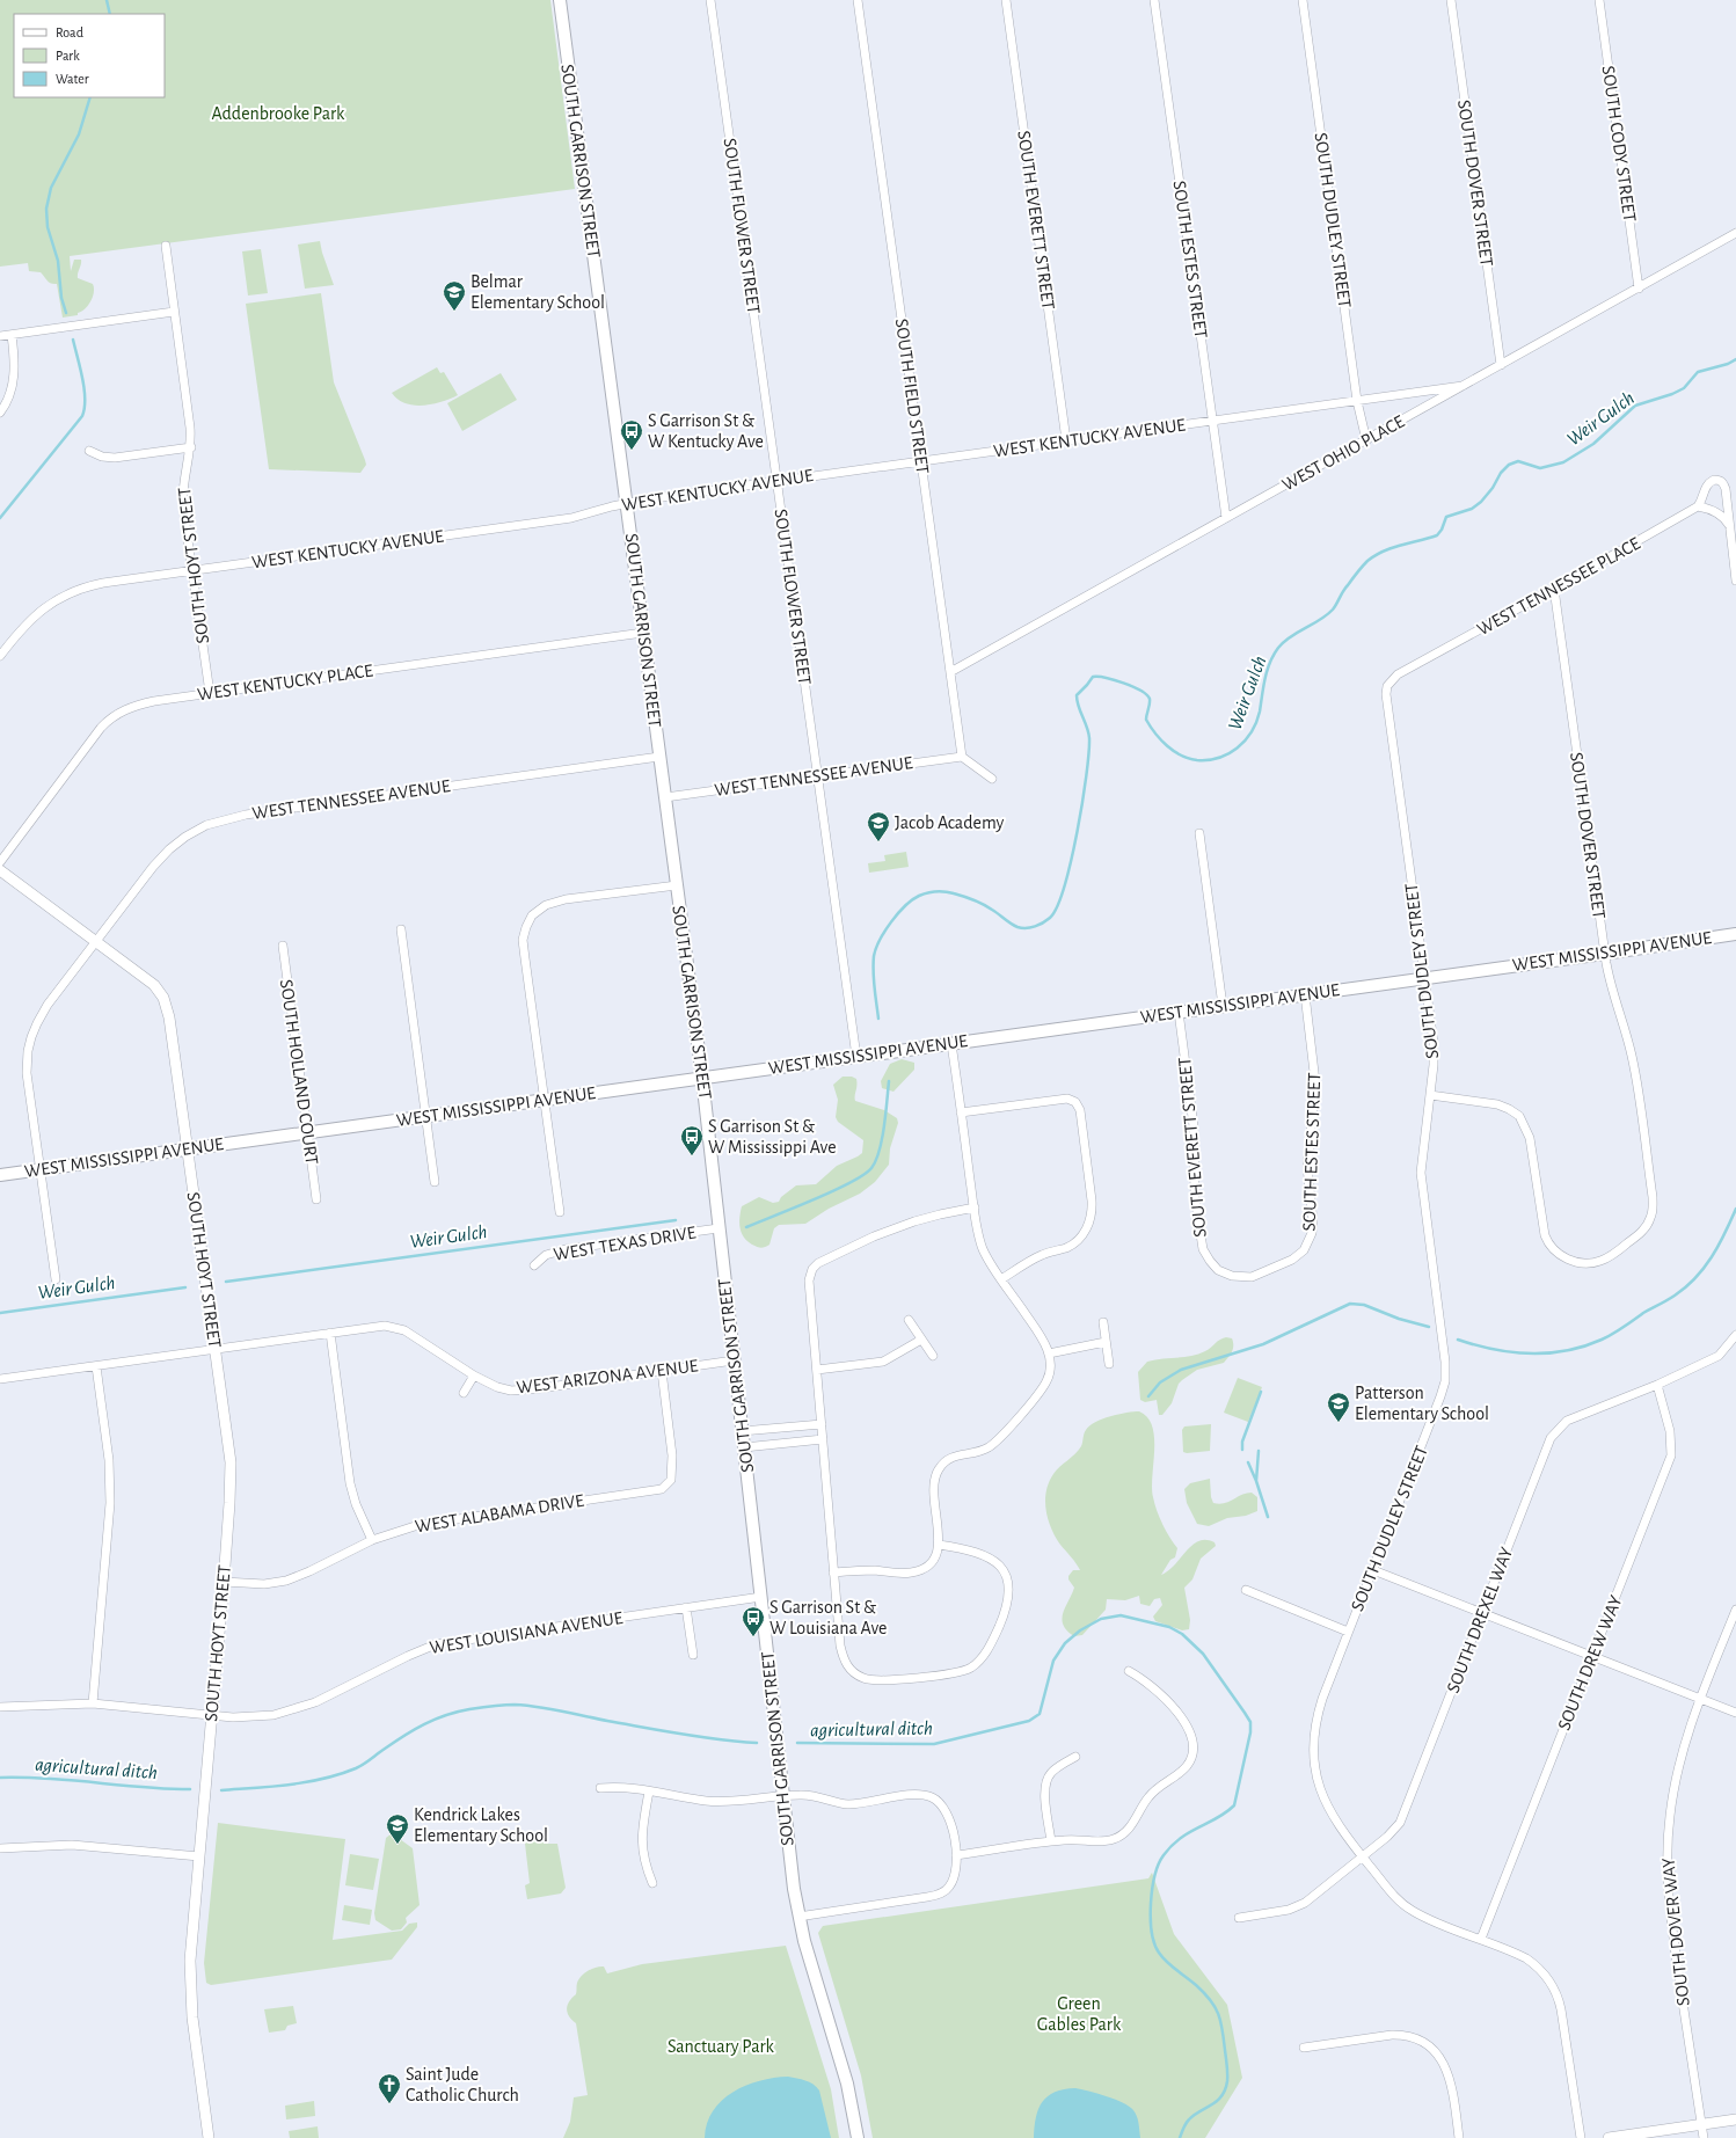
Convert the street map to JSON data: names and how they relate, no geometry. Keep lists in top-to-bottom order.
{
  "streets": {
    "main road": ["SOUTH GARRISON STREET", "WEST MISSISSIPPI AVENUE"],
    "street": [
      "SOUTH CODY STREET",
      "SOUTH DOVER STREET",
      "SOUTH EVERETT STREET",
      "SOUTH DUDLEY STREET",
      "SOUTH FLOWER STREET",
      "SOUTH ESTES STREET",
      "SOUTH FIELD STREET",
      "WEST KENTUCKY AVENUE",
      "WEST OHIO PLACE",
      "SOUTH HOYT STREET",
      "WEST TENNESSEE PLACE",
      "WEST KENTUCKY PLACE",
      "WEST TENNESSEE AVENUE",
      "SOUTH HOLLAND COURT",
      "WEST TEXAS DRIVE",
      "WEST ARIZONA AVENUE",
      "WEST ALABAMA DRIVE",
      "SOUTH DREXEL WAY",
      "WEST LOUISIANA AVENUE",
      "SOUTH DREW WAY",
      "SOUTH DOVER WAY"
    ]
  },
  "crossings": [
    ["SOUTH CODY STREET", "WEST OHIO PLACE"],
    ["SOUTH GARRISON STREET", "WEST KENTUCKY AVENUE"],
    ["SOUTH GARRISON STREET", "WEST KENTUCKY PLACE"],
    ["SOUTH GARRISON STREET", "WEST TENNESSEE AVENUE"],
    ["SOUTH GARRISON STREET", "WEST MISSISSIPPI AVENUE"],
    ["SOUTH GARRISON STREET", "WEST TEXAS DRIVE"],
    ["SOUTH GARRISON STREET", "WEST ARIZONA AVENUE"],
    ["SOUTH GARRISON STREET", "WEST LOUISIANA AVENUE"],
    ["SOUTH DOVER STREET", "SOUTH DUDLEY STREET"],
    ["SOUTH DOVER STREET", "WEST OHIO PLACE"],
    ["SOUTH DOVER STREET", "WEST TENNESSEE PLACE"],
    ["SOUTH DOVER STREET", "WEST MISSISSIPPI AVENUE"],
    ["SOUTH EVERETT STREET", "SOUTH ESTES STREET"],
    ["SOUTH EVERETT STREET", "WEST KENTUCKY AVENUE"],
    ["SOUTH EVERETT STREET", "WEST MISSISSIPPI AVENUE"],
    ["SOUTH DUDLEY STREET", "WEST KENTUCKY AVENUE"],
    ["SOUTH DUDLEY STREET", "WEST OHIO PLACE"],
    ["SOUTH DUDLEY STREET", "WEST TENNESSEE PLACE"],
    ["SOUTH DUDLEY STREET", "WEST MISSISSIPPI AVENUE"],
    ["SOUTH DUDLEY STREET", "SOUTH DREXEL WAY"],
    ["SOUTH DUDLEY STREET", "SOUTH DREW WAY"],
    ["SOUTH FLOWER STREET", "WEST KENTUCKY AVENUE"],
    ["SOUTH FLOWER STREET", "WEST TENNESSEE AVENUE"],
    ["SOUTH FLOWER STREET", "WEST MISSISSIPPI AVENUE"],
    ["SOUTH ESTES STREET", "WEST KENTUCKY AVENUE"],
    ["SOUTH ESTES STREET", "WEST OHIO PLACE"],
    ["SOUTH ESTES STREET", "WEST MISSISSIPPI AVENUE"],
    ["SOUTH FIELD STREET", "WEST KENTUCKY AVENUE"],
    ["SOUTH FIELD STREET", "WEST OHIO PLACE"],
    ["SOUTH FIELD STREET", "WEST TENNESSEE AVENUE"],
    ["WEST KENTUCKY AVENUE", "WEST OHIO PLACE"],
    ["WEST KENTUCKY AVENUE", "SOUTH HOYT STREET"],
    ["SOUTH HOYT STREET", "WEST KENTUCKY PLACE"],
    ["SOUTH HOYT STREET", "WEST TENNESSEE AVENUE"],
    ["SOUTH HOYT STREET", "WEST MISSISSIPPI AVENUE"],
    ["SOUTH HOYT STREET", "WEST ARIZONA AVENUE"],
    ["SOUTH HOYT STREET", "WEST ALABAMA DRIVE"],
    ["SOUTH HOYT STREET", "WEST LOUISIANA AVENUE"],
    ["WEST TENNESSEE AVENUE", "WEST MISSISSIPPI AVENUE"],
    ["WEST MISSISSIPPI AVENUE", "SOUTH HOLLAND COURT"],
    ["WEST ARIZONA AVENUE", "WEST ALABAMA DRIVE"],
    ["SOUTH DREXEL WAY", "SOUTH DREW WAY"]
  ],
  "water": ["Weir Gulch", "agricultural ditch"],
  "parks": ["Addenbrooke Park", "Green Gables Park", "Sanctuary Park"],
  "places": {
    "school or university": [
      "Belmar Elementary School",
      "Jacob Academy",
      "Patterson Elementary School",
      "Kendrick Lakes Elementary School"
    ],
    "bus stop": ["S Garrison St & W Kentucky Ave", "S Garrison St & W Mississippi Ave", "S Garrison St & W Louisiana Ave"],
    "church": ["Saint Jude Catholic Church"]
  },
  "legend": ["Road", "Park", "Water"]
}
